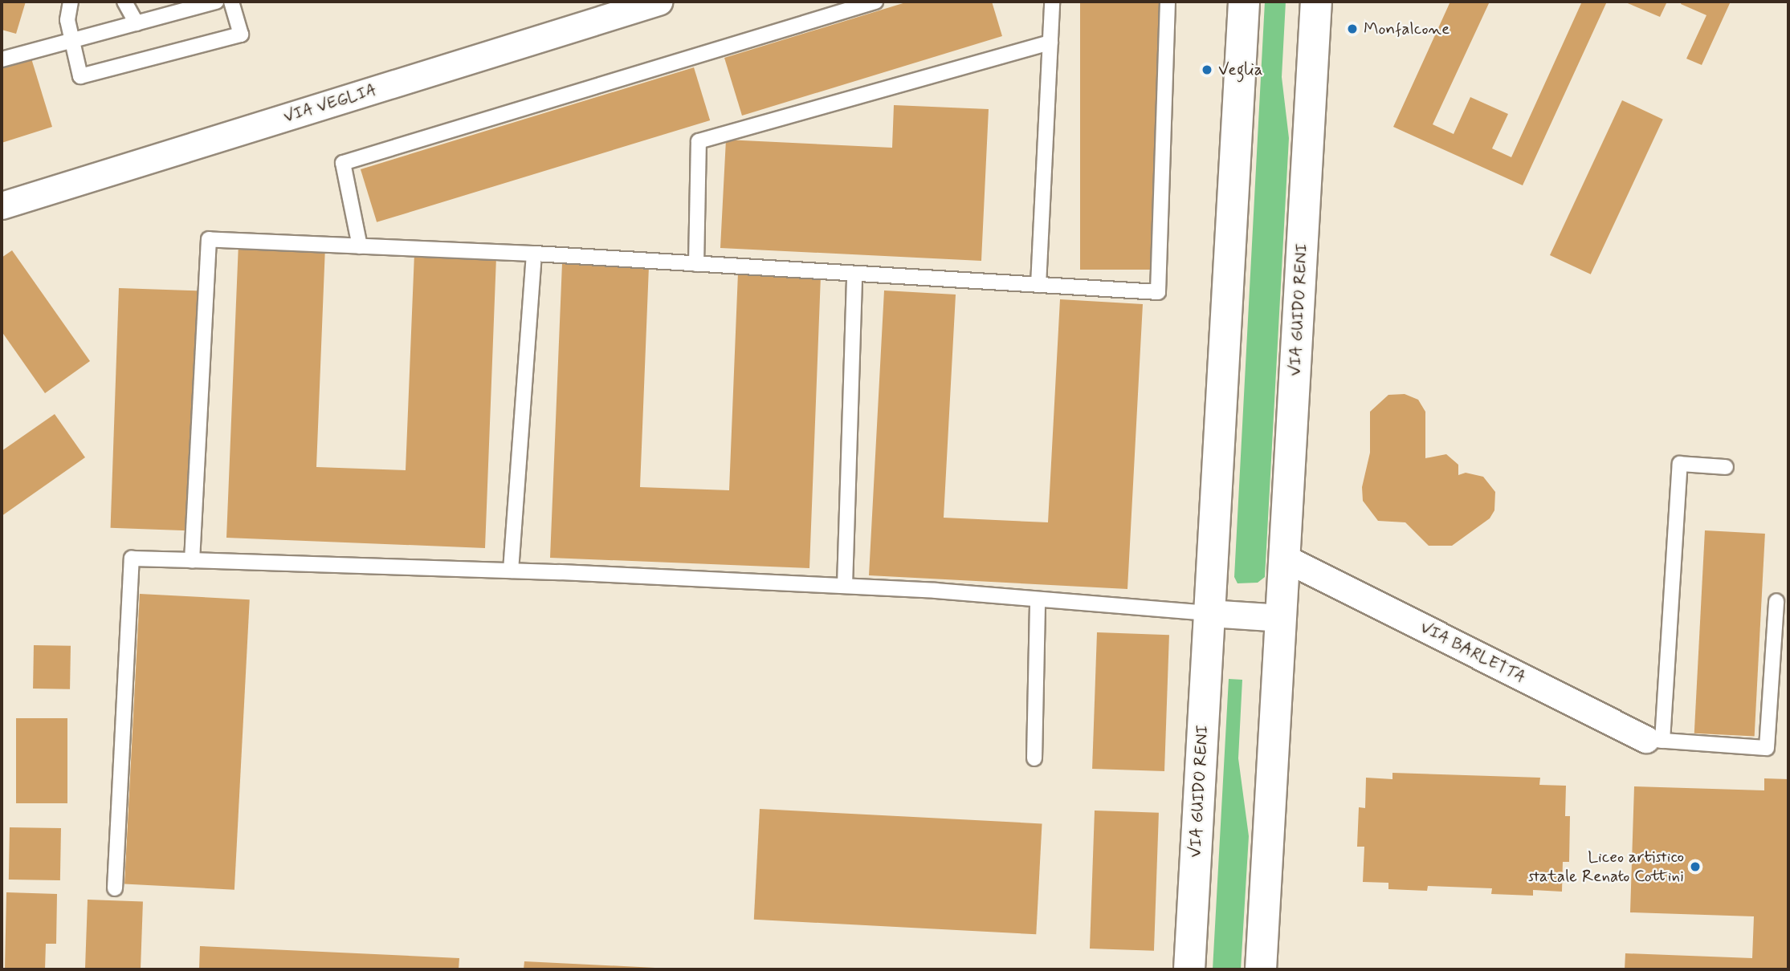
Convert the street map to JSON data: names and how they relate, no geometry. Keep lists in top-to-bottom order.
{
  "streets": {
    "main road": ["VIA GUIDO RENI"],
    "street": ["VIA VEGLIA", "VIA BARLETTA"]
  },
  "crossings": [
    ["VIA GUIDO RENI", "VIA BARLETTA"]
  ],
  "places": ["Monfalcone", "Veglia", "Liceo artistico statale Renato Cottini"]
}
